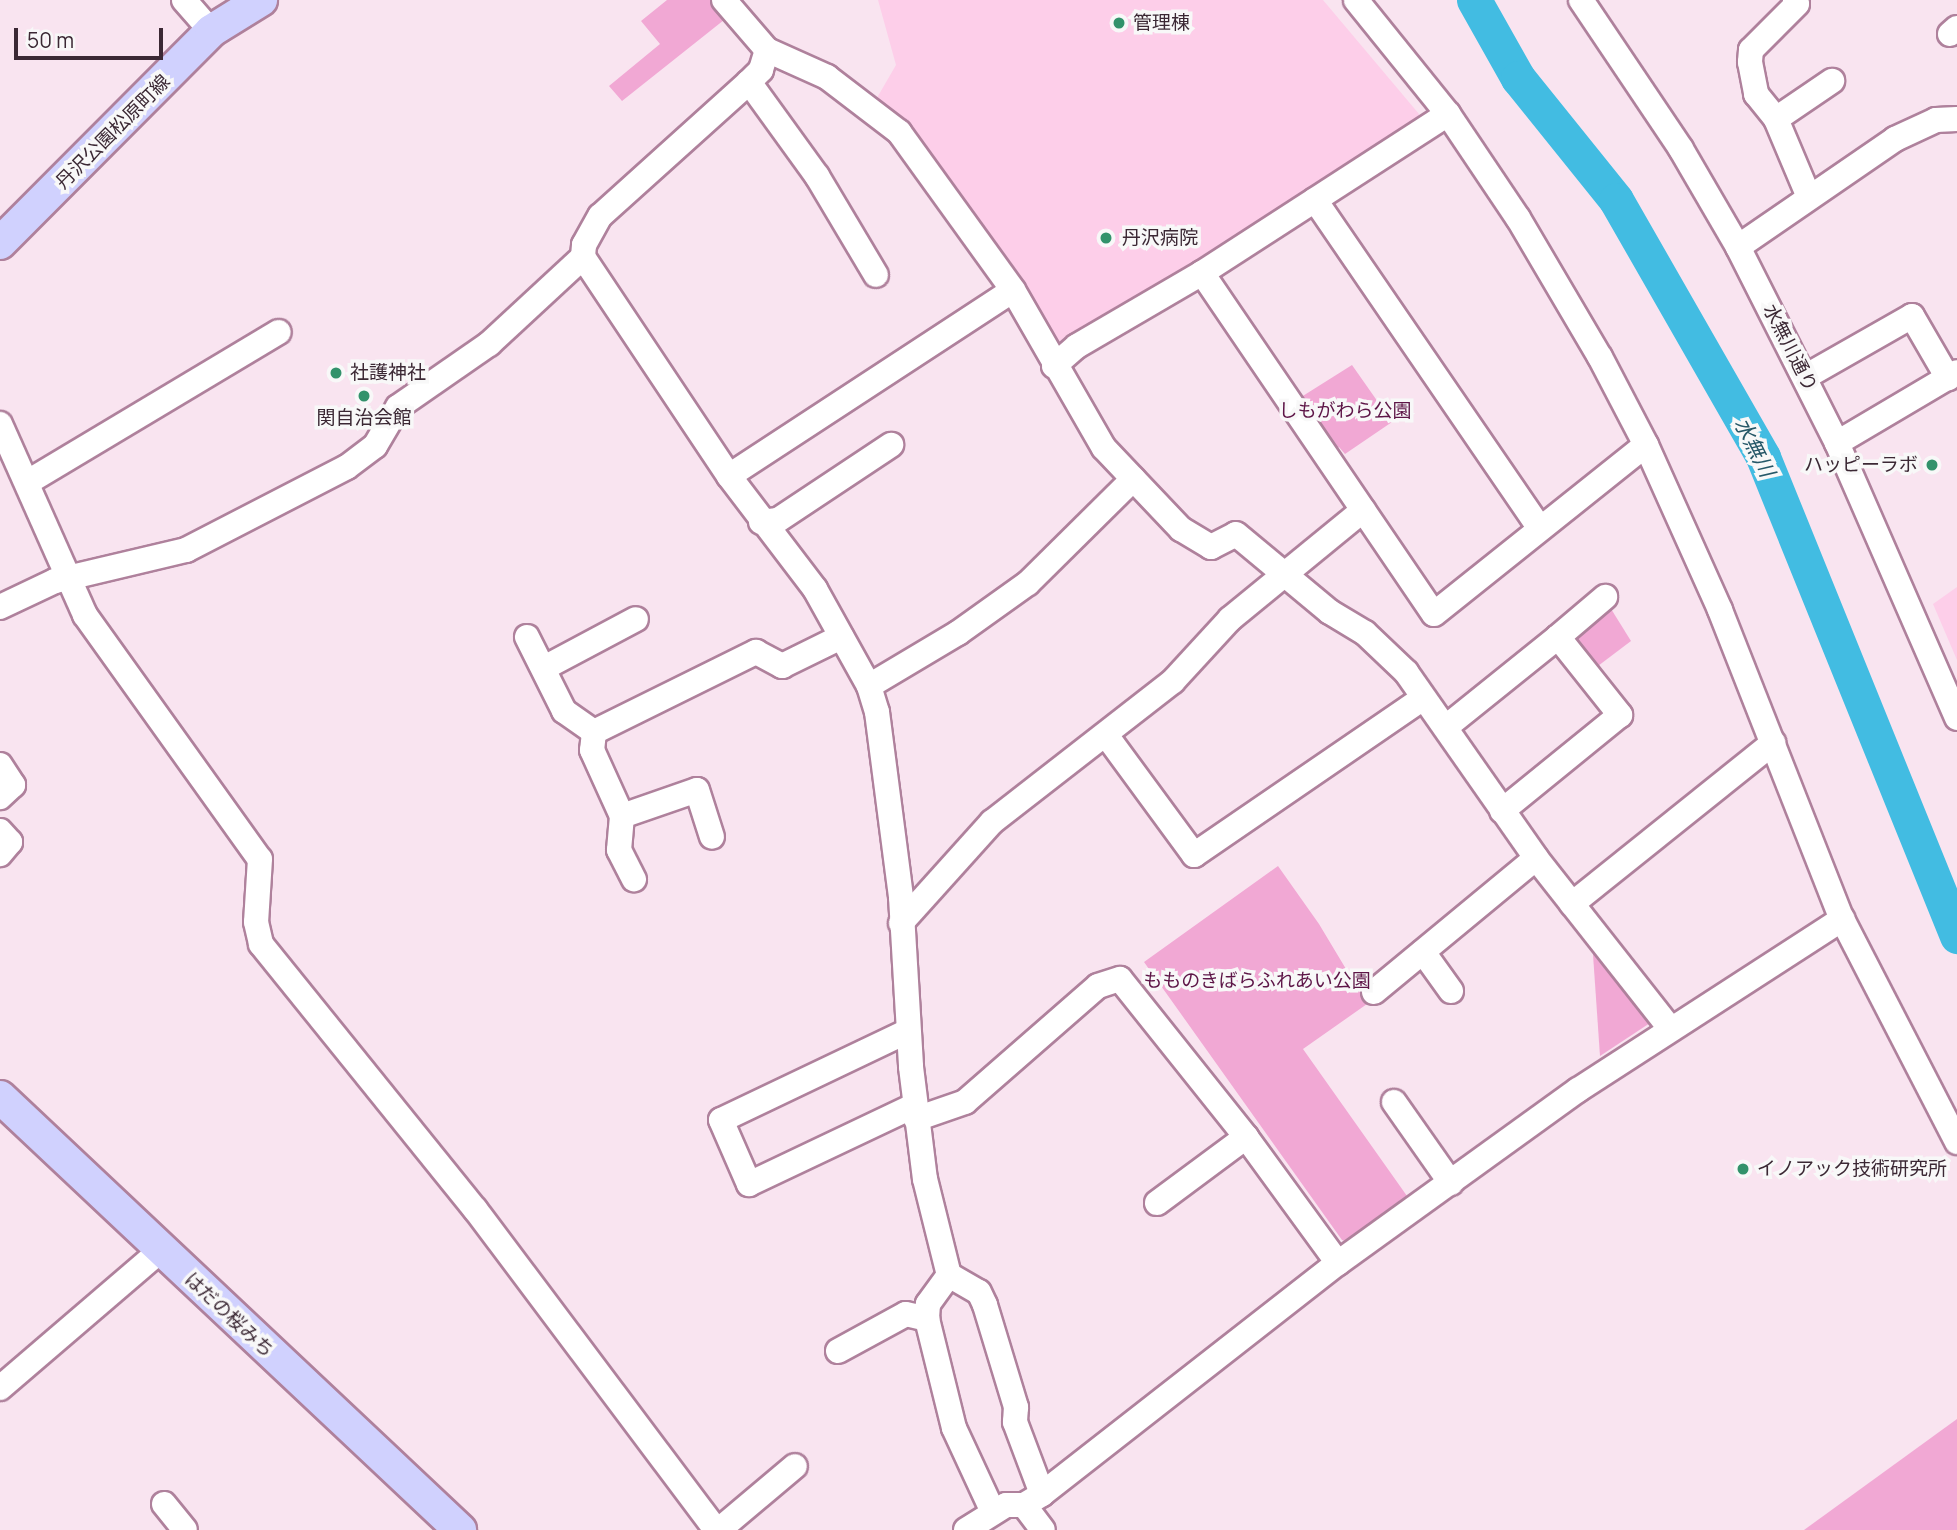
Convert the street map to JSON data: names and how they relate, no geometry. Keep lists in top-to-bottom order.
{
  "streets": {
    "main road": ["丹沢公園松原町線", "はだの桜みち"],
    "street": ["水無川通り"]
  },
  "water": ["水無川"],
  "parks": ["しもがわら公園", "もものきばらふれあい公園"],
  "places": [
    "管理棟",
    "丹沢病院",
    "社護神社",
    "関自治会館",
    "ハッピーラボ",
    "イノアック技術研究所"
  ],
  "scale_bar": "50 m"
}
